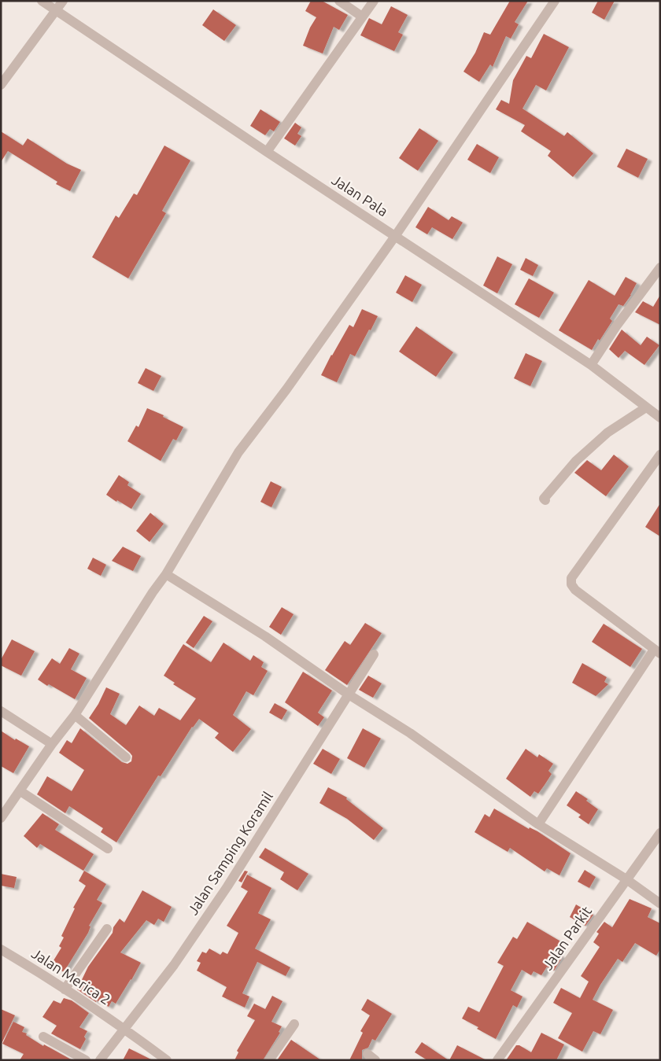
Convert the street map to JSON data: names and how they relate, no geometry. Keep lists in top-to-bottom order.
{
  "streets": {
    "street": [
      "Jalan Pala",
      "Jalan Samping Koramil",
      "Jalan Parkit",
      "Jalan Merica 2"
    ]
  },
  "crossings": [
    ["Jalan Samping Koramil", "Jalan Merica 2"]
  ]
}
